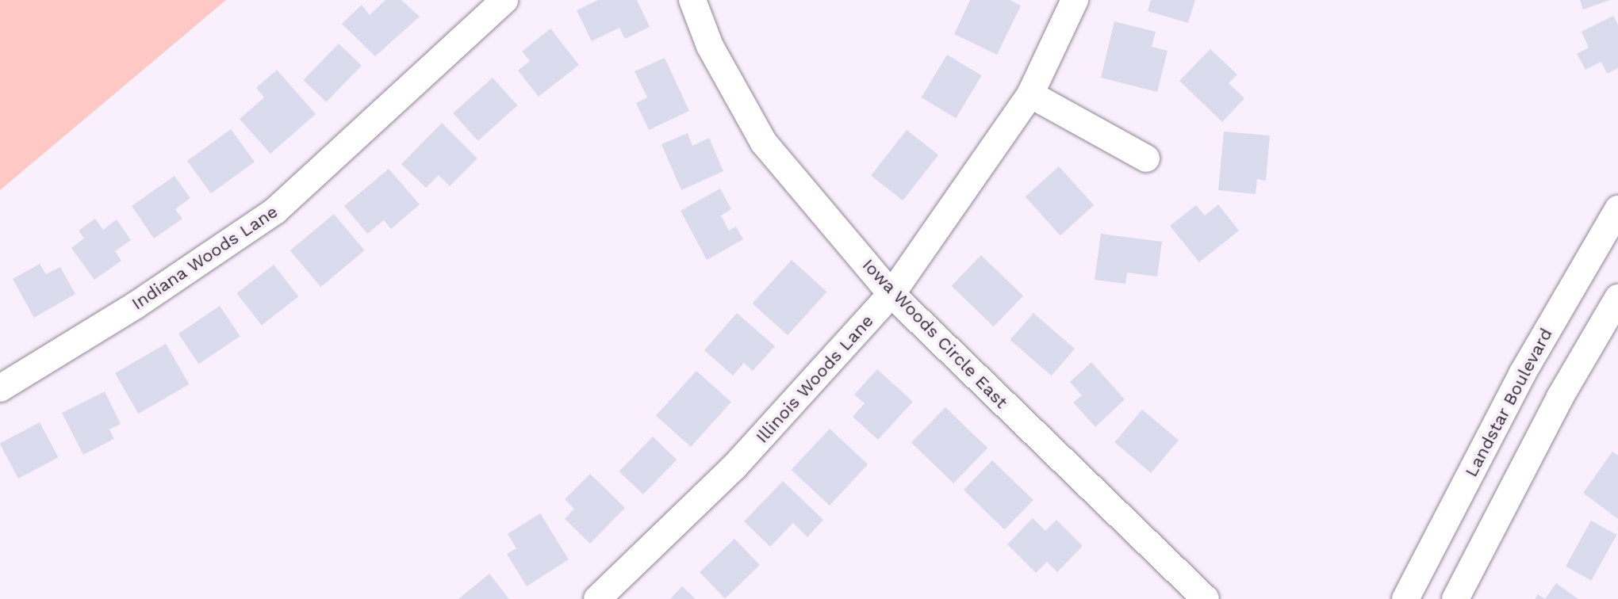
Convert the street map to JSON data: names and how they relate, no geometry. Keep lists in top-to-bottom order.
{
  "streets": {
    "street": [
      "Indiana Woods Lane",
      "Iowa Woods Circle East",
      "Illinois Woods Lane",
      "Landstar Boulevard"
    ]
  },
  "crossings": [
    ["Iowa Woods Circle East", "Illinois Woods Lane"]
  ]
}
